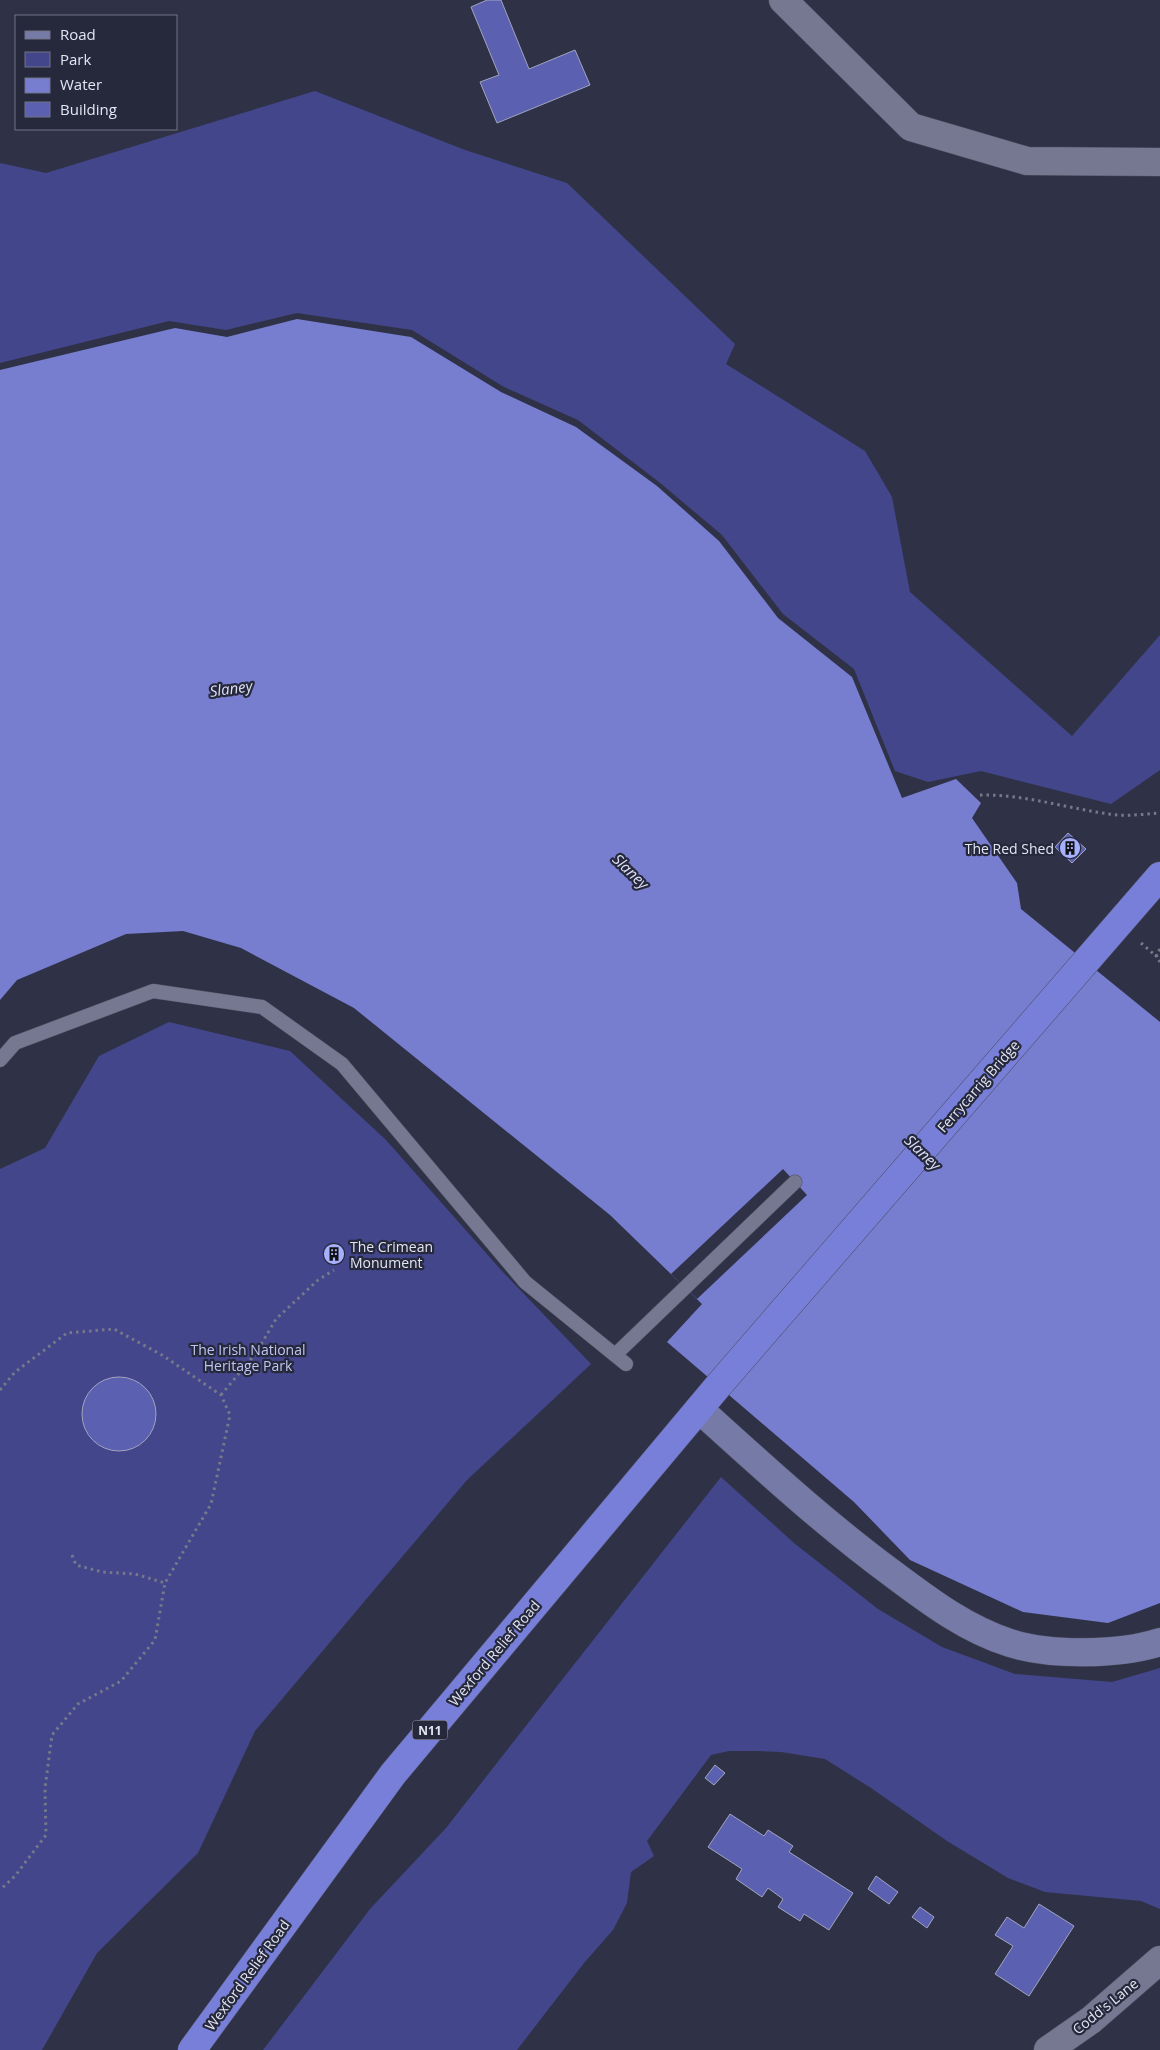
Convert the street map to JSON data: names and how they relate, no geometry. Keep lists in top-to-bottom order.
{
  "streets": {
    "highway": ["Ferrycarrig Bridge", "Wexford Relief Road", "N11"],
    "street": ["Codd's Lane"]
  },
  "crossings": [
    ["Ferrycarrig Bridge", "Wexford Relief Road"]
  ],
  "water": ["Slaney"],
  "parks": ["The Irish National Heritage Park"],
  "places": {
    "building": ["The Red Shed", "The Crimean Monument"]
  },
  "legend": [
    "Road",
    "Park",
    "Water",
    "Building"
  ]
}
